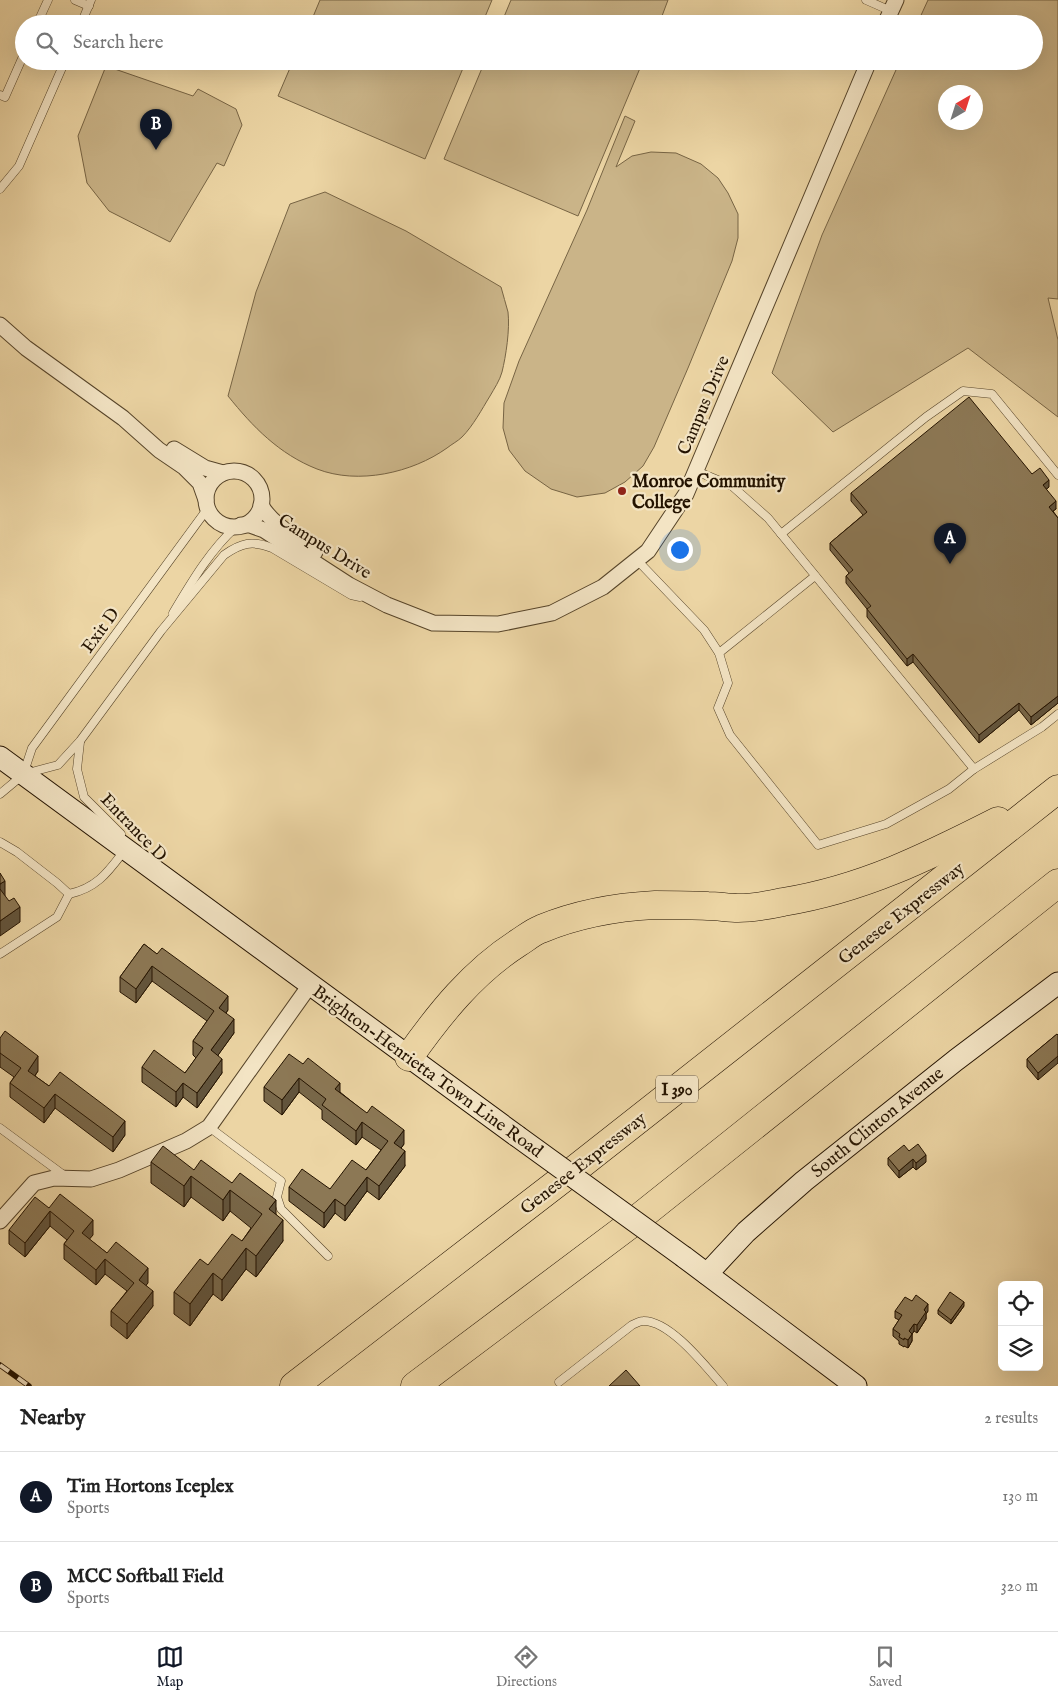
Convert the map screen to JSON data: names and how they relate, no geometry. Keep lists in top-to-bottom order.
{
  "streets": {
    "highway": ["Genesee Expressway", "I 390"],
    "street": ["Campus Drive", "Brighton-Henrietta Town Line Road", "South Clinton Avenue"],
    "lane": ["Exit D", "Entrance D"]
  },
  "crossings": [
    ["Campus Drive", "Exit D"],
    ["Campus Drive", "Entrance D"],
    ["Exit D", "Entrance D"],
    ["Exit D", "Brighton-Henrietta Town Line Road"],
    ["Entrance D", "Brighton-Henrietta Town Line Road"],
    ["Brighton-Henrietta Town Line Road", "South Clinton Avenue"]
  ],
  "places": ["Monroe Community College"],
  "north": "top right",
  "page": {
    "search": "Search here",
    "pins": ["B", "A"],
    "heading": ["Nearby", "2 results"],
    "list": [
      {
        "mark": "A",
        "name": "Tim Hortons Iceplex",
        "note": "Sports",
        "value": "130 m"
      },
      {
        "mark": "B",
        "name": "MCC Softball Field",
        "note": "Sports",
        "value": "320 m"
      }
    ],
    "nav": ["Map", "Directions", "Saved"]
  }
}
